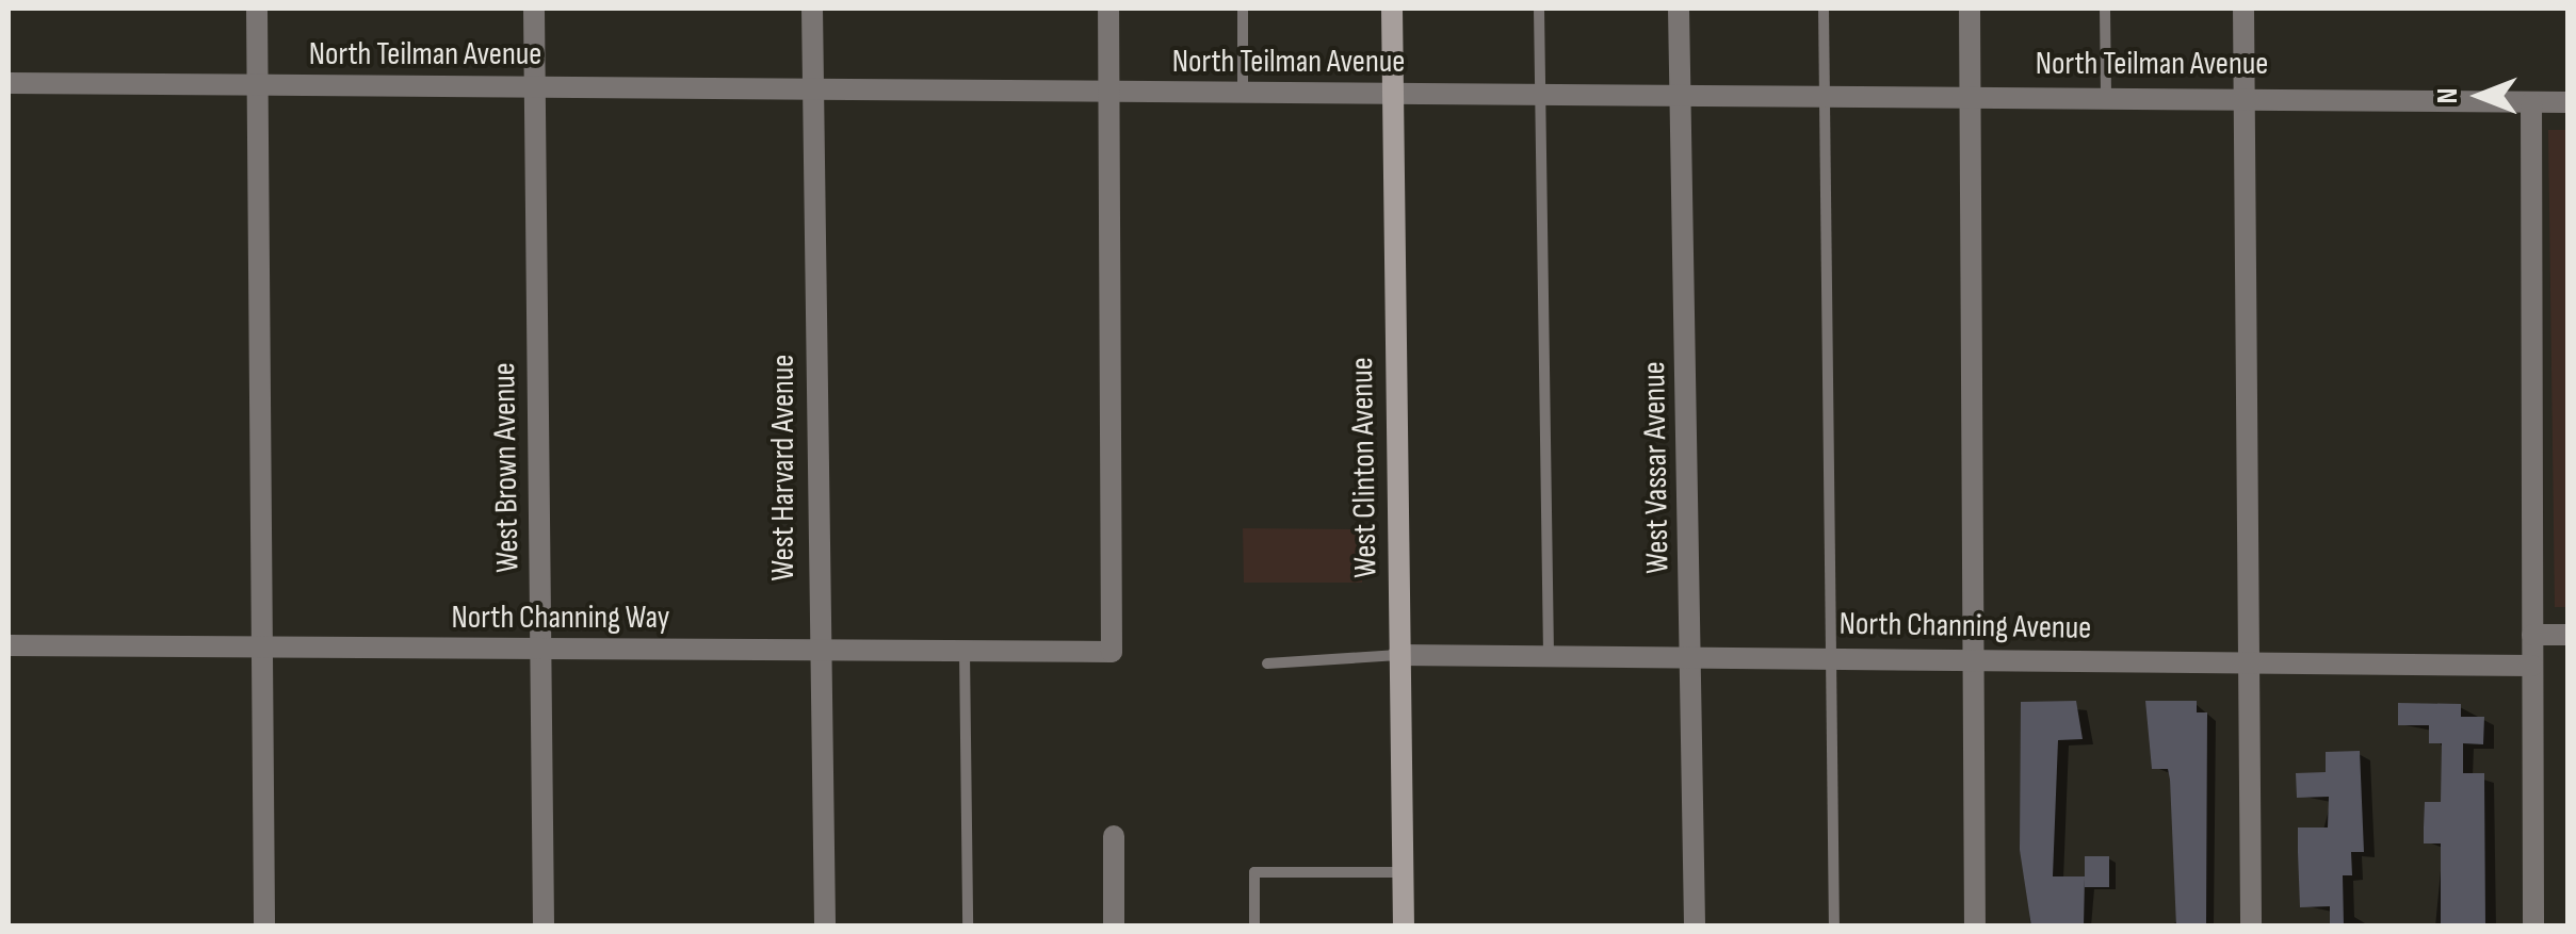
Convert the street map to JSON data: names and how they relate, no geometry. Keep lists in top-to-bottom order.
{
  "streets": {
    "main road": ["West Clinton Avenue"],
    "street": [
      "North Teilman Avenue",
      "West Brown Avenue",
      "West Harvard Avenue",
      "West Vassar Avenue",
      "North Channing Way",
      "North Channing Avenue"
    ]
  },
  "crossings": [
    ["North Teilman Avenue", "West Brown Avenue"],
    ["North Teilman Avenue", "West Harvard Avenue"],
    ["North Teilman Avenue", "West Clinton Avenue"],
    ["North Teilman Avenue", "West Vassar Avenue"],
    ["North Teilman Avenue", "North Channing Way"],
    ["West Brown Avenue", "North Channing Way"],
    ["West Harvard Avenue", "North Channing Way"],
    ["West Clinton Avenue", "North Channing Avenue"],
    ["West Vassar Avenue", "North Channing Avenue"]
  ],
  "north": "left"
}
